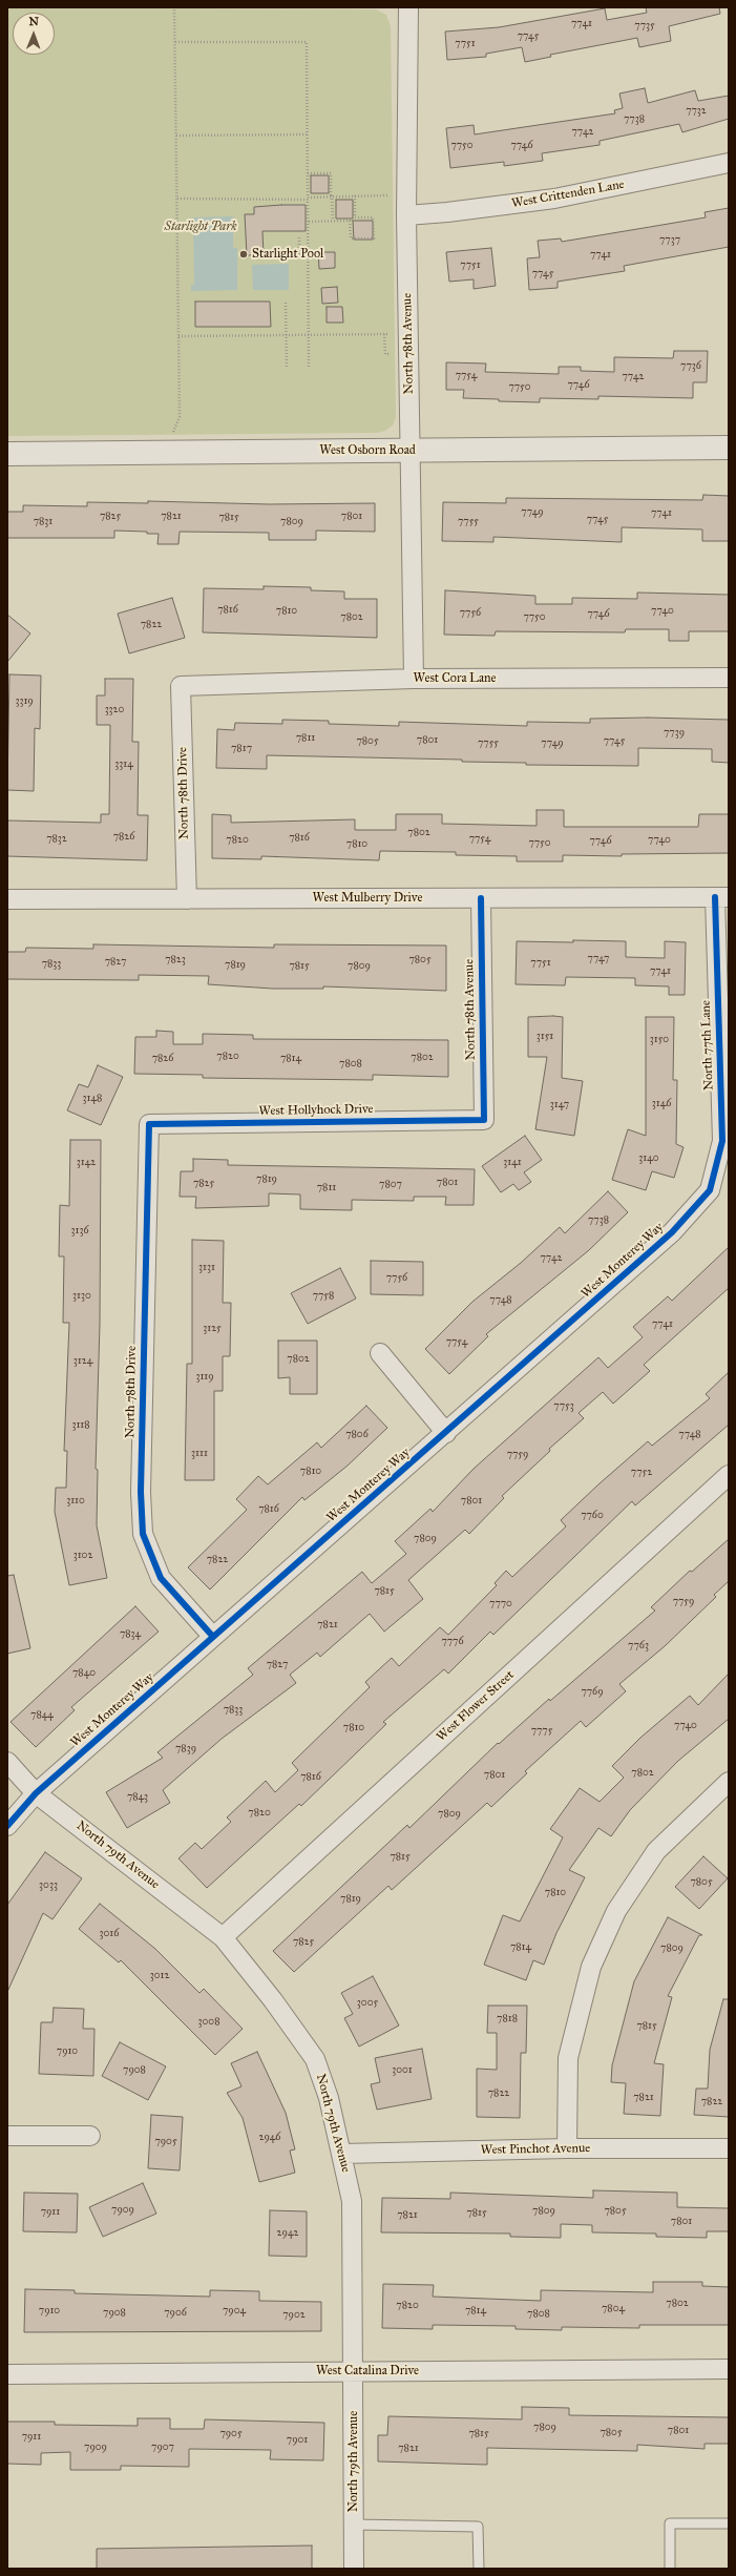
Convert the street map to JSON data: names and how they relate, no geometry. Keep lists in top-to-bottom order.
{
  "streets": {
    "street": [
      "West Crittenden Lane",
      "North 78th Avenue",
      "West Osborn Road",
      "West Cora Lane",
      "North 78th Drive",
      "West Mulberry Drive",
      "North 77th Lane",
      "West Hollyhock Drive",
      "West Monterey Way",
      "West Flower Street",
      "North 79th Avenue",
      "West Pinchot Avenue",
      "West Catalina Drive"
    ]
  },
  "crossings": [
    ["West Crittenden Lane", "North 78th Avenue"],
    ["North 78th Avenue", "West Osborn Road"],
    ["North 78th Avenue", "West Cora Lane"],
    ["North 78th Avenue", "West Mulberry Drive"],
    ["North 78th Avenue", "West Hollyhock Drive"],
    ["West Cora Lane", "North 78th Drive"],
    ["North 78th Drive", "West Mulberry Drive"],
    ["North 78th Drive", "West Hollyhock Drive"],
    ["North 78th Drive", "West Monterey Way"],
    ["West Mulberry Drive", "North 77th Lane"],
    ["North 77th Lane", "West Monterey Way"],
    ["West Monterey Way", "North 79th Avenue"],
    ["West Flower Street", "North 79th Avenue"],
    ["North 79th Avenue", "West Pinchot Avenue"],
    ["North 79th Avenue", "West Catalina Drive"]
  ],
  "parks": ["Starlight Park"],
  "places": ["Starlight Pool"],
  "house_numbers": [
    "7741",
    "7735",
    "7745",
    "7751",
    "7732",
    "7738",
    "7742",
    "7750",
    "7746",
    "7737",
    "7741",
    "7751",
    "7745",
    "7736",
    "7754",
    "7742",
    "7746",
    "7750",
    "7749",
    "7741",
    "7825",
    "7821",
    "7801",
    "7815",
    "7745",
    "7831",
    "7809",
    "7755",
    "7816",
    "7810",
    "7740",
    "7756",
    "7746",
    "7802",
    "7750",
    "7822",
    "3319",
    "3320",
    "7739",
    "7811",
    "7801",
    "7805",
    "7745",
    "7755",
    "7749",
    "7817",
    "3314",
    "7802",
    "7826",
    "7816",
    "7832",
    "7754",
    "7820",
    "7740",
    "7746",
    "7750",
    "7810",
    "7747",
    "7823",
    "7805",
    "7827",
    "7751",
    "7833",
    "7819",
    "7815",
    "7809",
    "7741",
    "3151",
    "3150",
    "7820",
    "7802",
    "7826",
    "7814",
    "7808",
    "3148",
    "3146",
    "3147",
    "3140",
    "3142",
    "3141",
    "7819",
    "7801",
    "7825",
    "7807",
    "7811",
    "7738",
    "3136",
    "7742",
    "3131",
    "7756",
    "3130",
    "7758",
    "7748",
    "7741",
    "3125",
    "7754",
    "7802",
    "3124",
    "3119",
    "7753",
    "3118",
    "7806",
    "7748",
    "3111",
    "7759",
    "7810",
    "7752",
    "3110",
    "7801",
    "7816",
    "7760",
    "7809",
    "3102",
    "7822",
    "7815",
    "7759",
    "7770",
    "7821",
    "7834",
    "7776",
    "7763",
    "7827",
    "7840",
    "7769",
    "7833",
    "7844",
    "7740",
    "7810",
    "7775",
    "7839",
    "7802",
    "7801",
    "7816",
    "7843",
    "7820",
    "7809",
    "7815",
    "7805",
    "3033",
    "7810",
    "7819",
    "3016",
    "7825",
    "7814",
    "7809",
    "3012",
    "3005",
    "7818",
    "3008",
    "7815",
    "7910",
    "7908",
    "3001",
    "7822",
    "7821",
    "7822",
    "2946",
    "7905",
    "7909",
    "7809",
    "7805",
    "7911",
    "7815",
    "7821",
    "7801",
    "2942",
    "7802",
    "7820",
    "7804",
    "7910",
    "7904",
    "7814",
    "7908",
    "7906",
    "7808",
    "7902",
    "7809",
    "7801",
    "7805",
    "7905",
    "7815",
    "7911",
    "7901",
    "7909",
    "7907",
    "7821"
  ],
  "north": "top"
}
